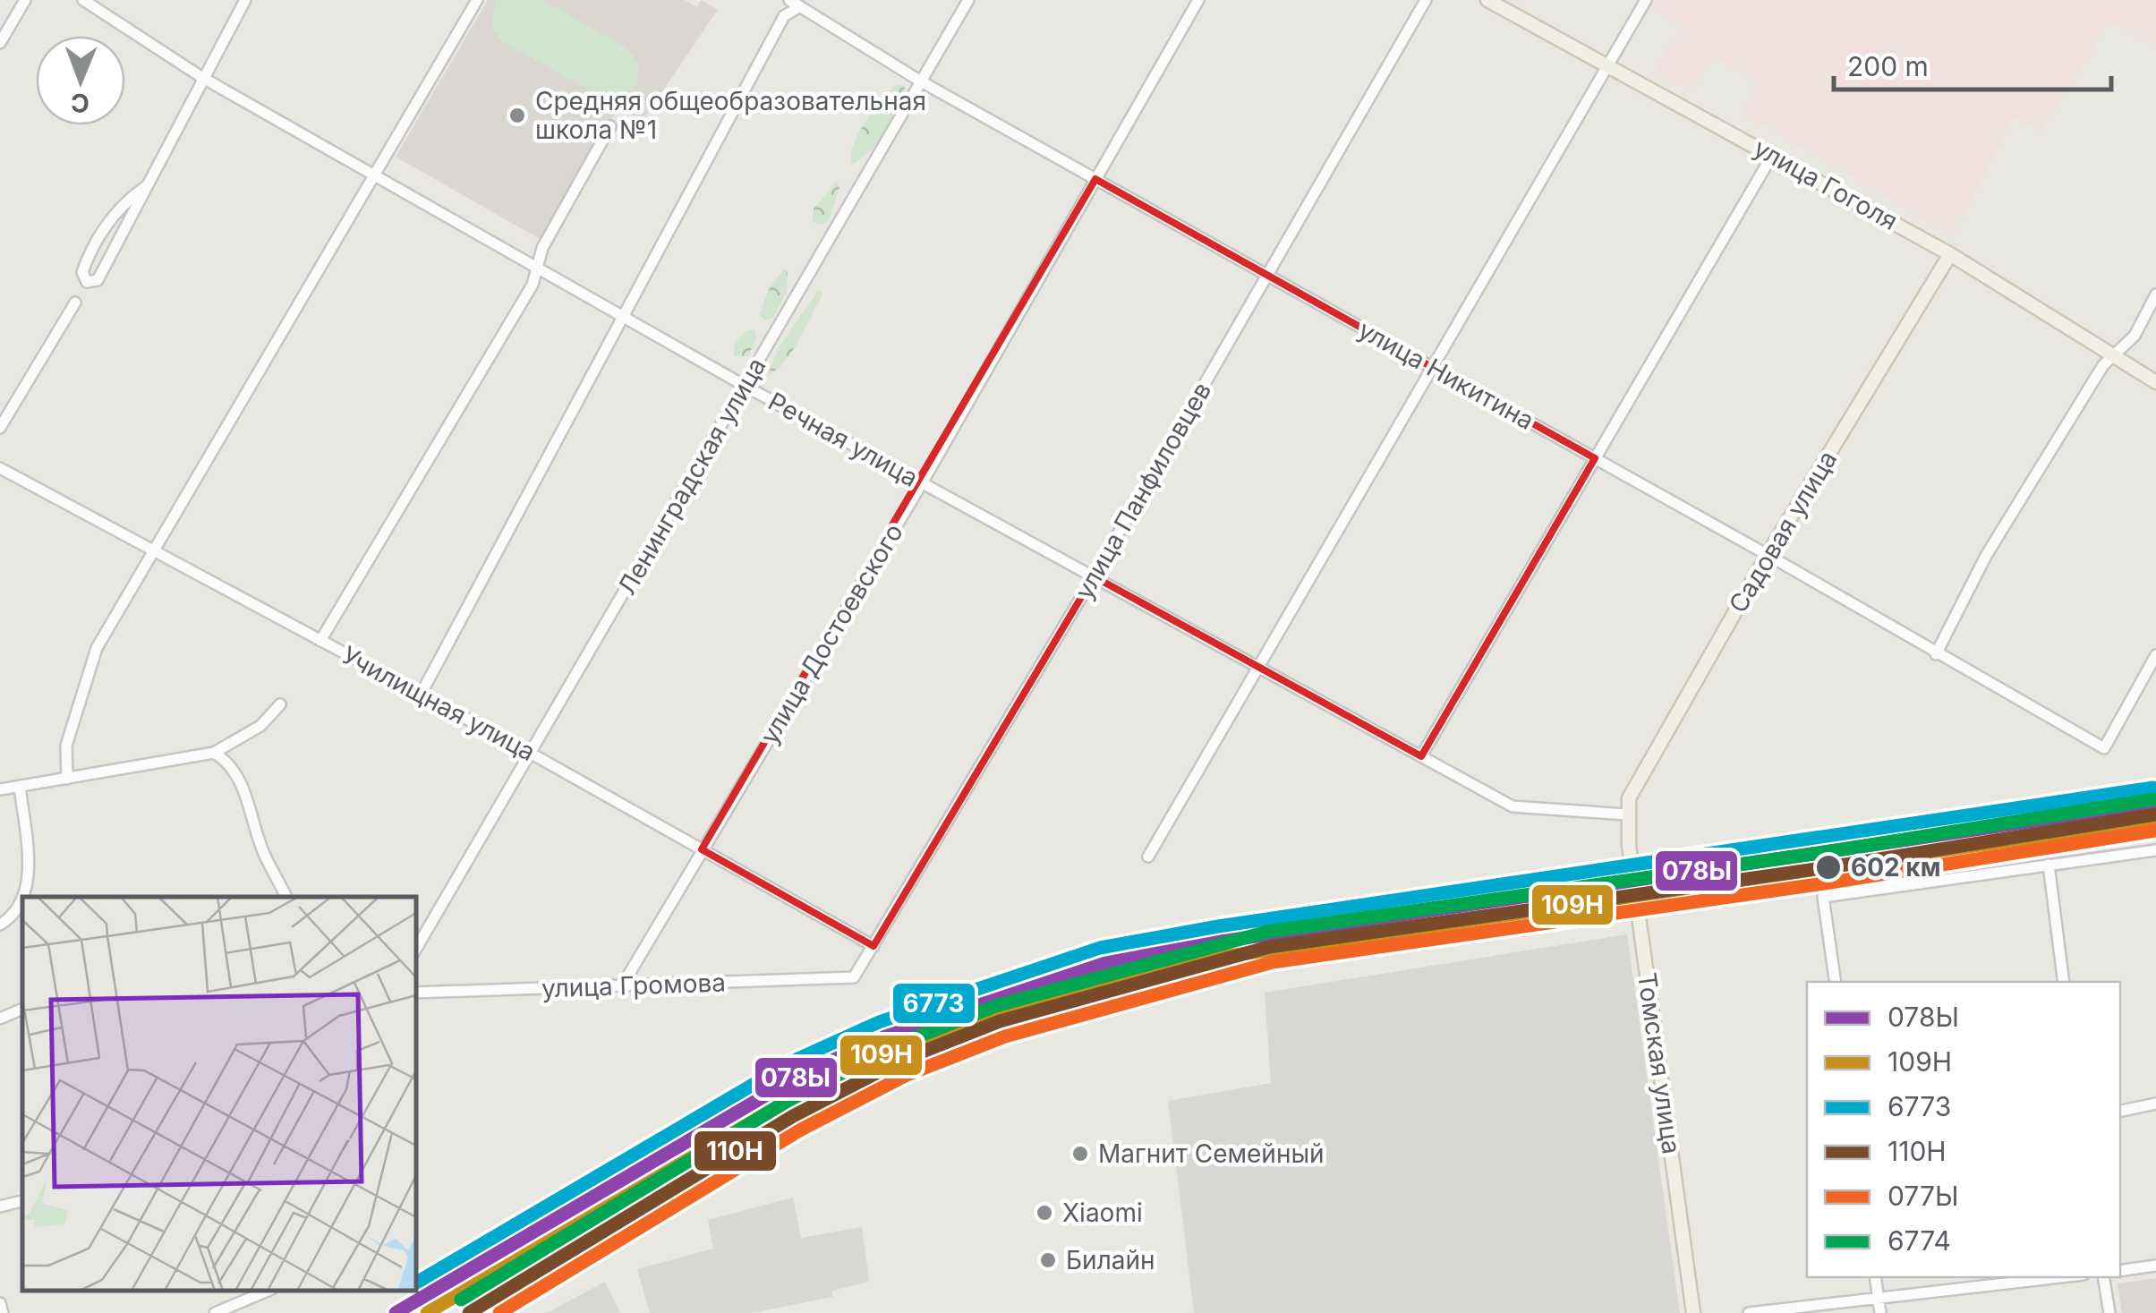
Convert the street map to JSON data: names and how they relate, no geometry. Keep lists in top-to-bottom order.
{
  "streets": {
    "main road": ["улица Гоголя", "Садовая улица", "Томская улица"],
    "street": [
      "улица Никитина",
      "Речная улица",
      "Ленинградская улица",
      "улица Панфиловцев",
      "улица Достоевского",
      "Училищная улица",
      "улица Громова"
    ]
  },
  "crossings": [
    ["улица Гоголя", "Садовая улица"],
    ["улица Никитина", "Ленинградская улица"],
    ["улица Никитина", "улица Панфиловцев"],
    ["улица Никитина", "Садовая улица"],
    ["улица Никитина", "улица Достоевского"],
    ["Речная улица", "Ленинградская улица"],
    ["Речная улица", "улица Панфиловцев"],
    ["Речная улица", "Садовая улица"],
    ["Речная улица", "улица Достоевского"],
    ["Речная улица", "Томская улица"],
    ["Ленинградская улица", "Училищная улица"],
    ["улица Панфиловцев", "Училищная улица"],
    ["улица Панфиловцев", "улица Громова"],
    ["Садовая улица", "Томская улица"],
    ["улица Достоевского", "Училищная улица"],
    ["улица Достоевского", "улица Громова"]
  ],
  "places": [
    "Средняя общеобразовательная школа №1",
    "602 км",
    "Магнит Семейный",
    "Xiaomi",
    "Билайн"
  ],
  "lines": [
    "transit line 6773",
    "transit line 6774",
    "transit line 078Ы",
    "transit line 110Н",
    "transit line 109Н",
    "transit line 077Ы"
  ],
  "legend": [
    "078Ы",
    "109Н",
    "6773",
    "110Н",
    "077Ы",
    "6774"
  ],
  "scale_bar": "200 m",
  "north": "bottom"
}
